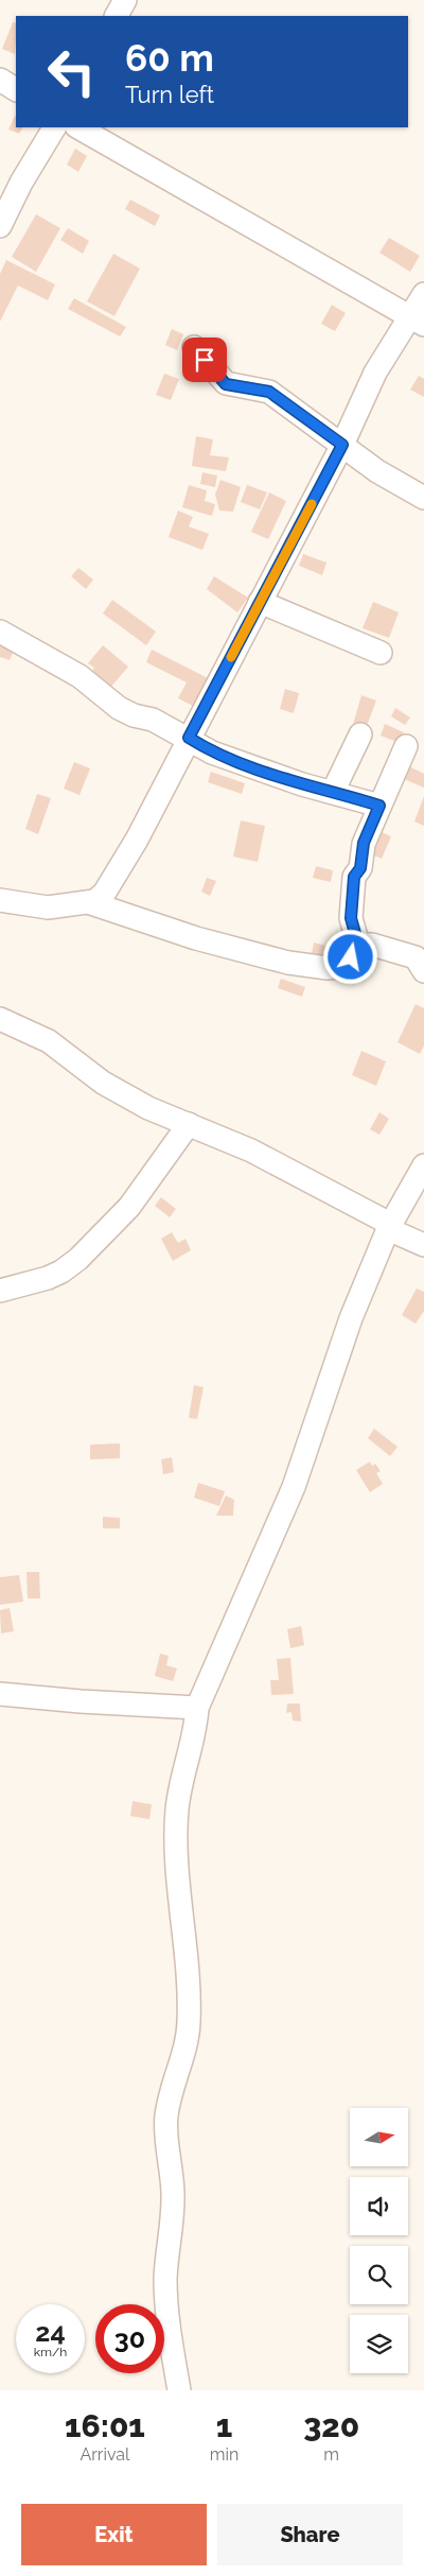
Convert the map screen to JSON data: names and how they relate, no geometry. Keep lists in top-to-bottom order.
{
  "north": "right",
  "page": {
    "turn": ["60 m", "Turn left"],
    "speed": "24 km/h",
    "limit": "30",
    "eta": [
      "16:01",
      "Arrival",
      "1",
      "min",
      "320",
      "m"
    ],
    "buttons": ["Exit", "Share"]
  }
}
